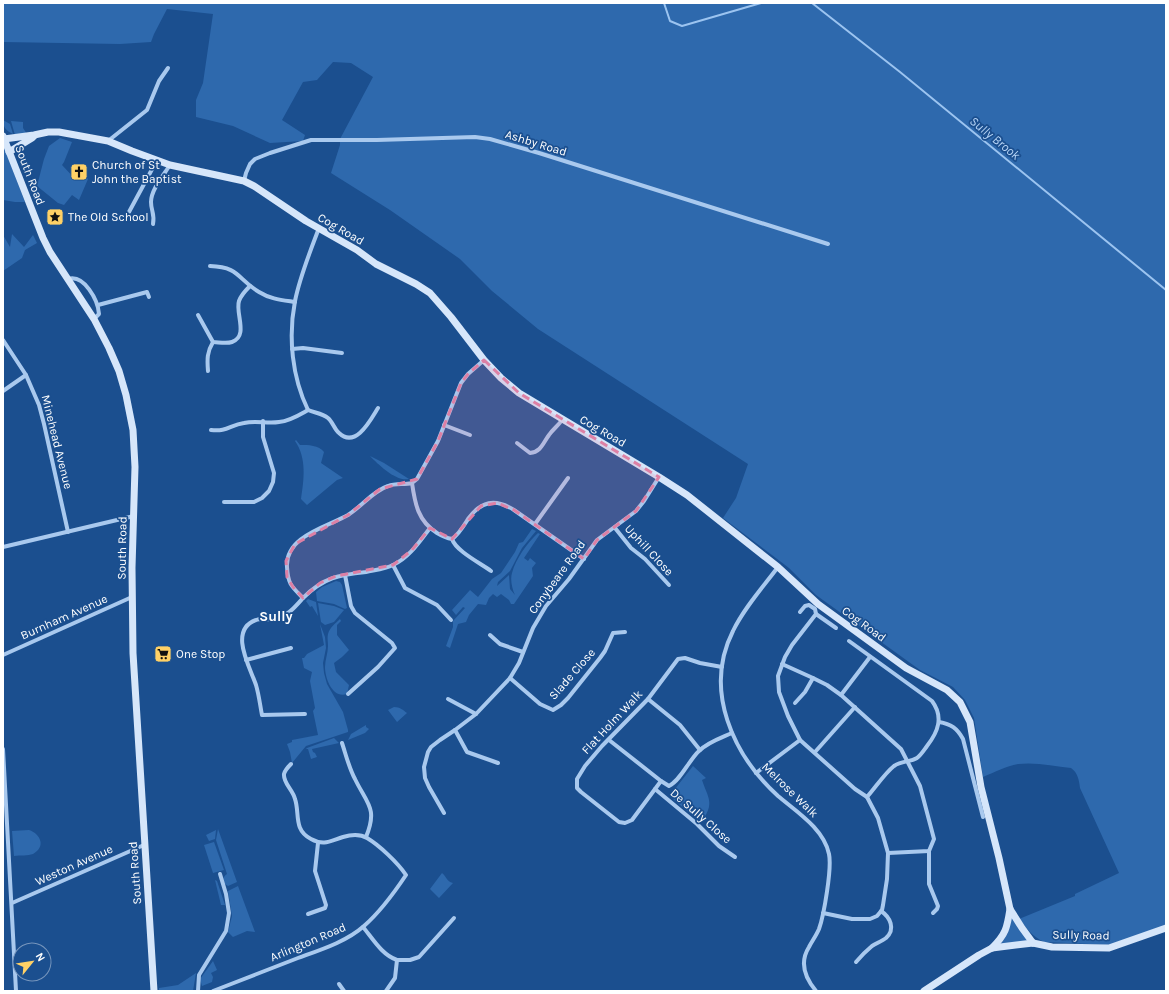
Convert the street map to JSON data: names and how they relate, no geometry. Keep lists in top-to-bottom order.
{
  "streets": {
    "street": [
      "Ashby Road",
      "South Road",
      "Cog Road",
      "Minehead Avenue",
      "Uphill Close",
      "Conybeare Road",
      "Burnham Avenue",
      "Slade Close",
      "Flat Holm Walk",
      "Melrose Walk",
      "De Sully Close",
      "Weston Avenue",
      "Sully Road",
      "Arlington Road"
    ]
  },
  "crossings": [
    ["Ashby Road", "Cog Road"],
    ["South Road", "Cog Road"],
    ["South Road", "Burnham Avenue"],
    ["South Road", "Weston Avenue"],
    ["Cog Road", "Conybeare Road"],
    ["Cog Road", "Melrose Walk"],
    ["Cog Road", "Sully Road"],
    ["Uphill Close", "Conybeare Road"],
    ["Conybeare Road", "Slade Close"],
    ["Flat Holm Walk", "Melrose Walk"],
    ["Flat Holm Walk", "De Sully Close"]
  ],
  "districts": ["Sully"],
  "water": ["Sully Brook"],
  "places": {
    "church": ["Church of St John the Baptist"],
    "place": ["The Old School"],
    "supermarket": ["One Stop"]
  },
  "north": "top right"
}
